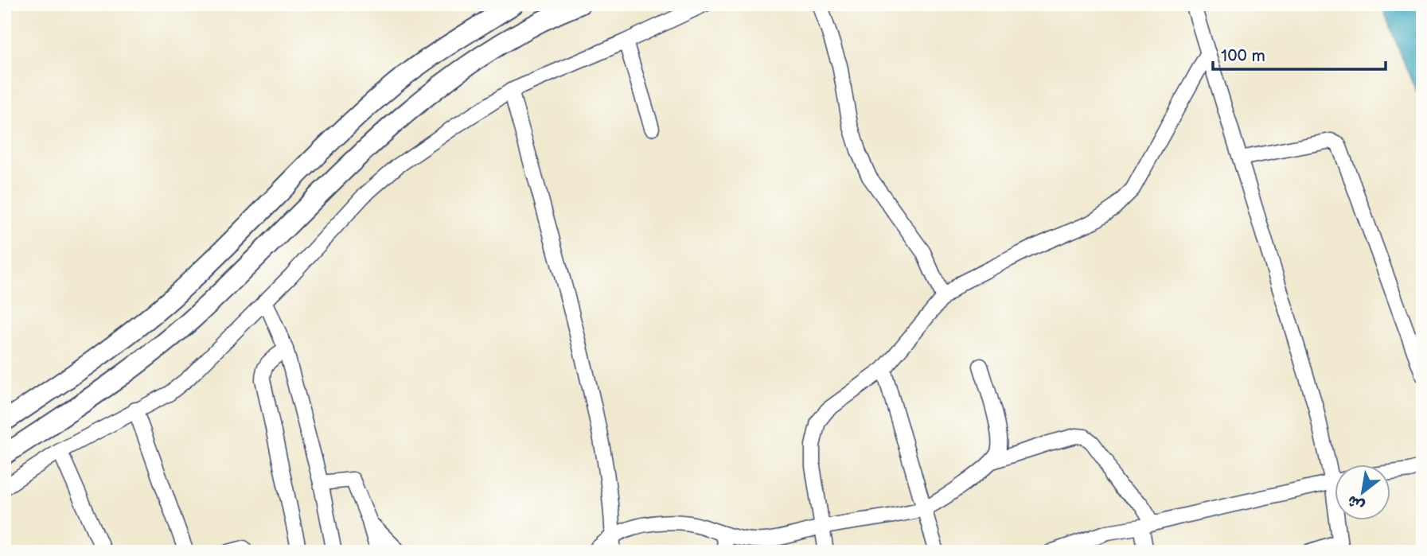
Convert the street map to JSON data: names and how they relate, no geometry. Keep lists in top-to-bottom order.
{
  "scale_bar": "100 m",
  "north": "bottom left"
}
